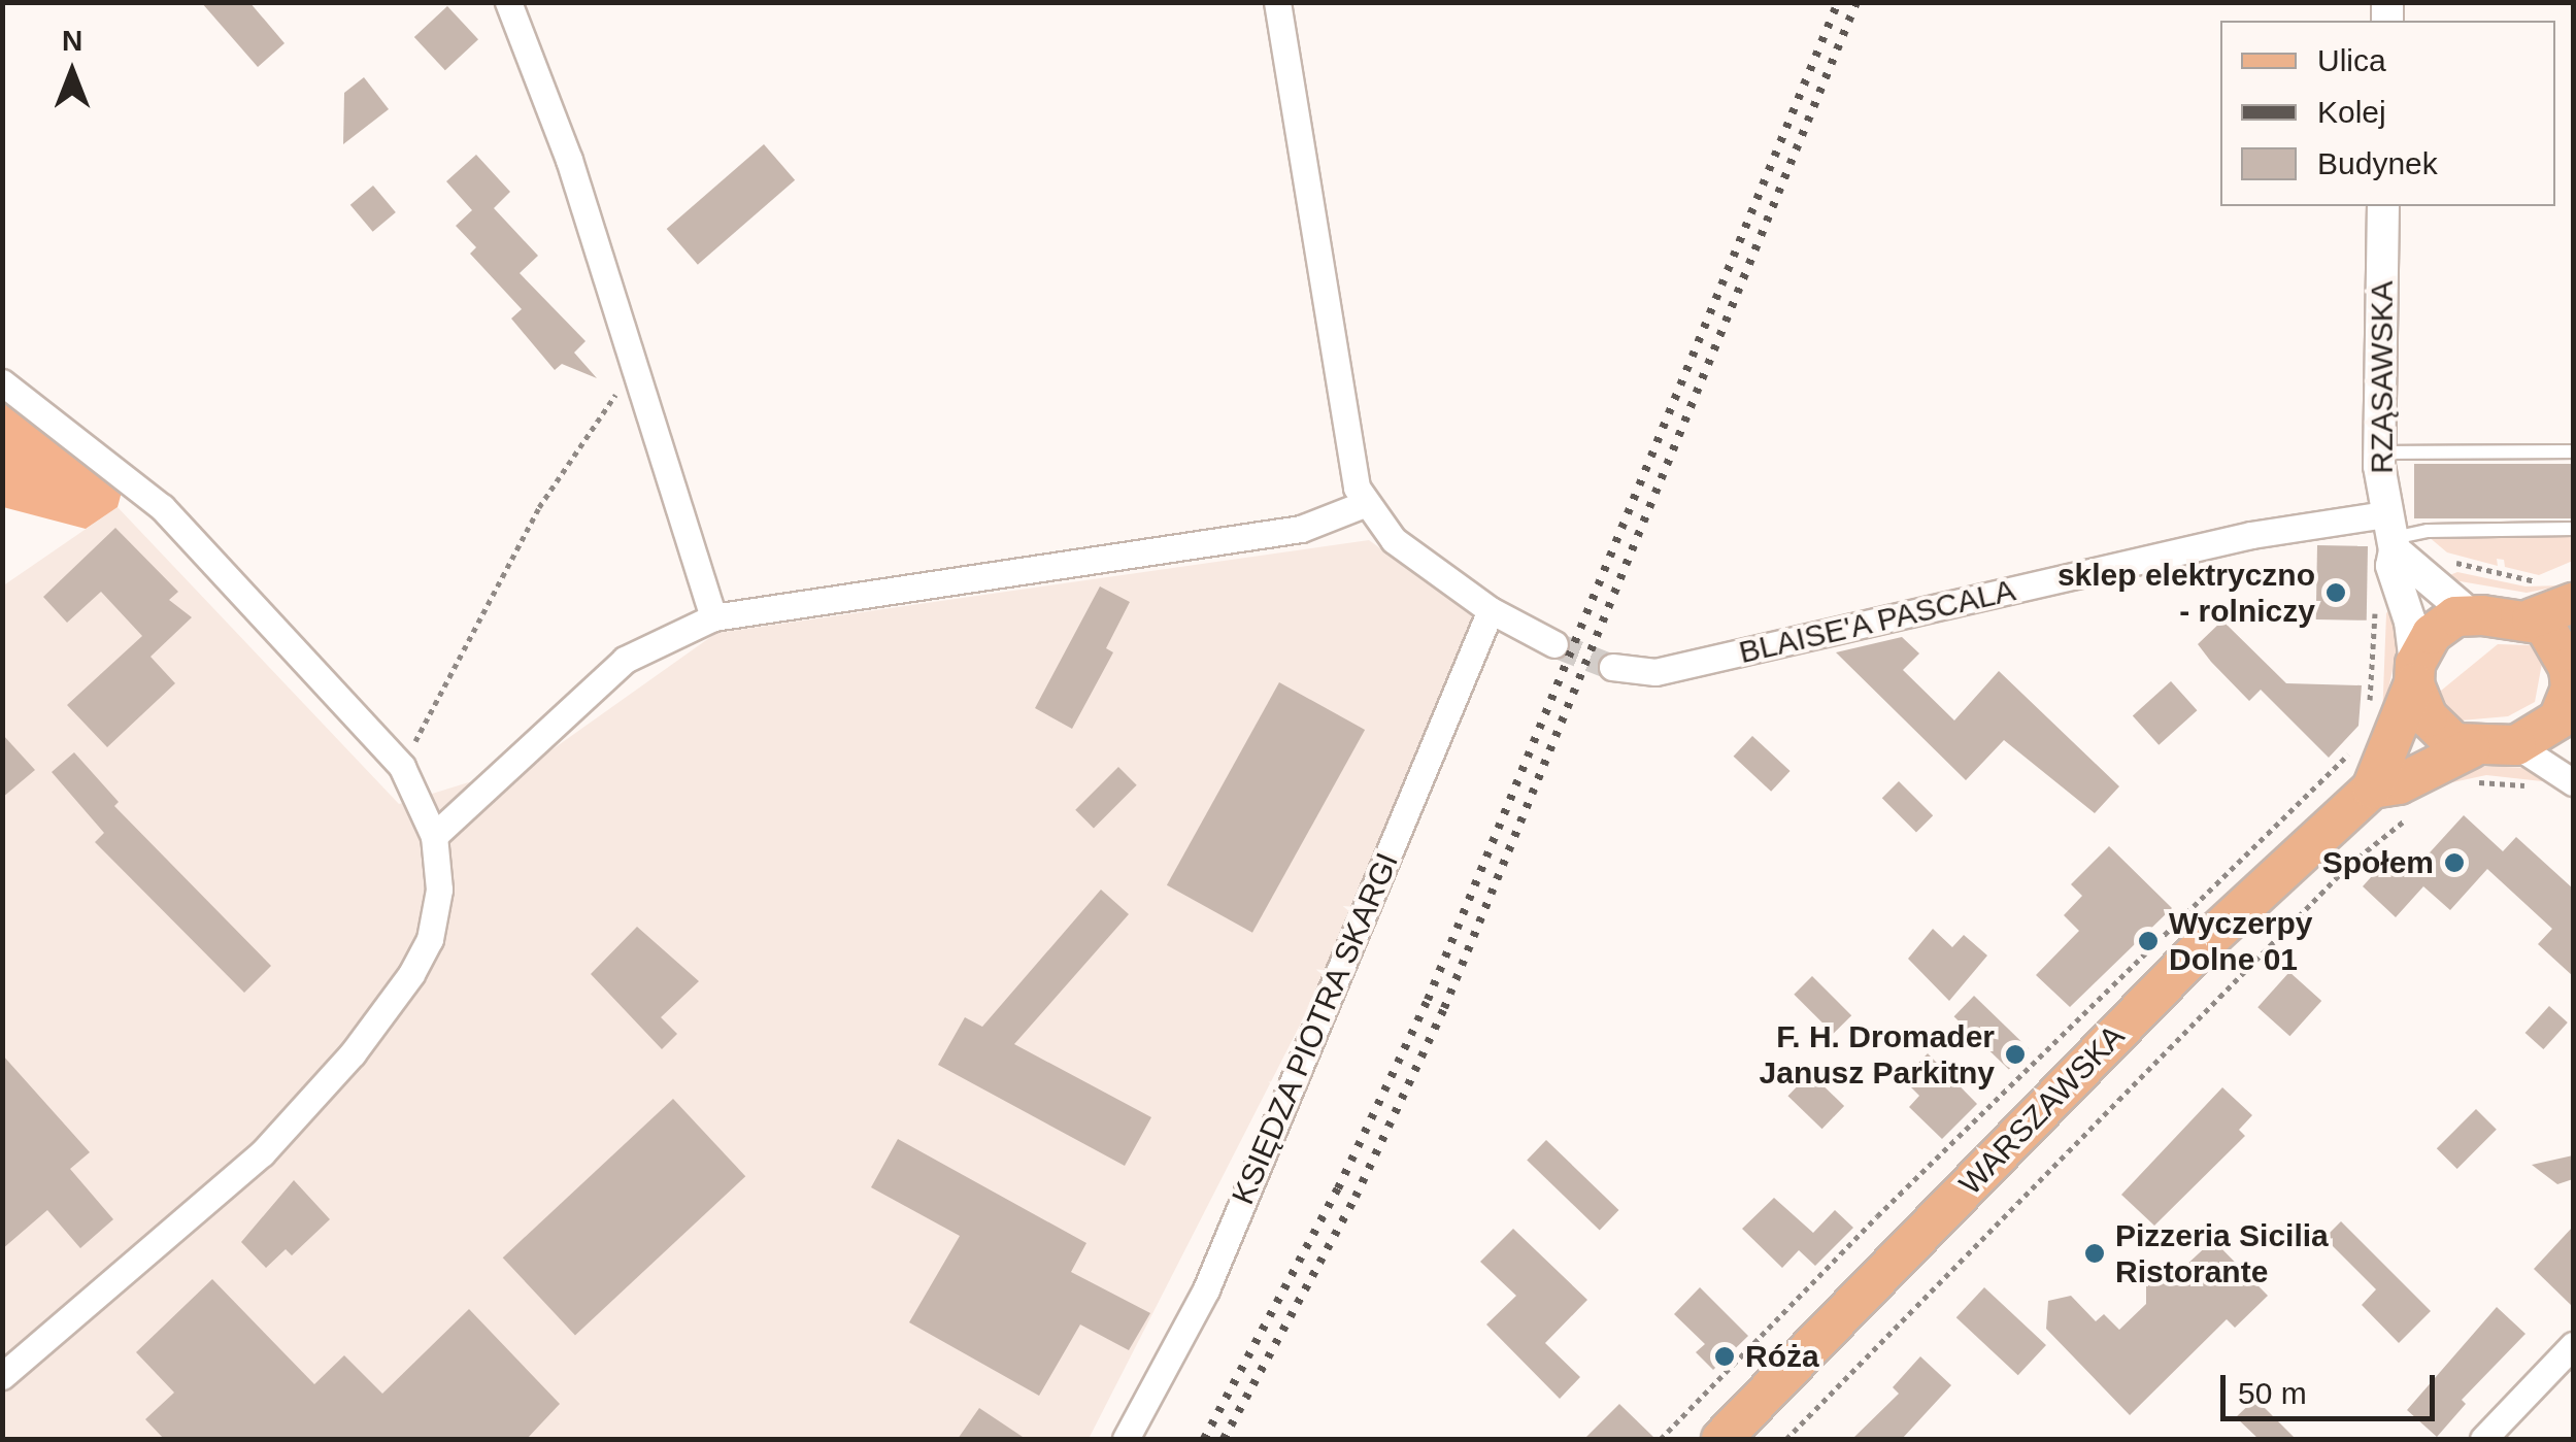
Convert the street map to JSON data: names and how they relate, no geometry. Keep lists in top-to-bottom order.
{
  "streets": {
    "main road": ["WARSZAWSKA"],
    "street": ["RZĄSAWSKA", "BLAISE'A PASCALA", "KSIĘDZA PIOTRA SKARGI"]
  },
  "crossings": [
    ["RZĄSAWSKA", "BLAISE'A PASCALA"],
    ["RZĄSAWSKA", "WARSZAWSKA"]
  ],
  "places": [
    "sklep elektryczno - rolniczy",
    "Społem",
    "Wyczerpy Dolne 01",
    "F. H. Dromader Janusz Parkitny",
    "Pizzeria Sicilia Ristorante",
    "Róża"
  ],
  "legend": ["Ulica", "Kolej", "Budynek"],
  "scale_bar": "50 m",
  "north": "top"
}
